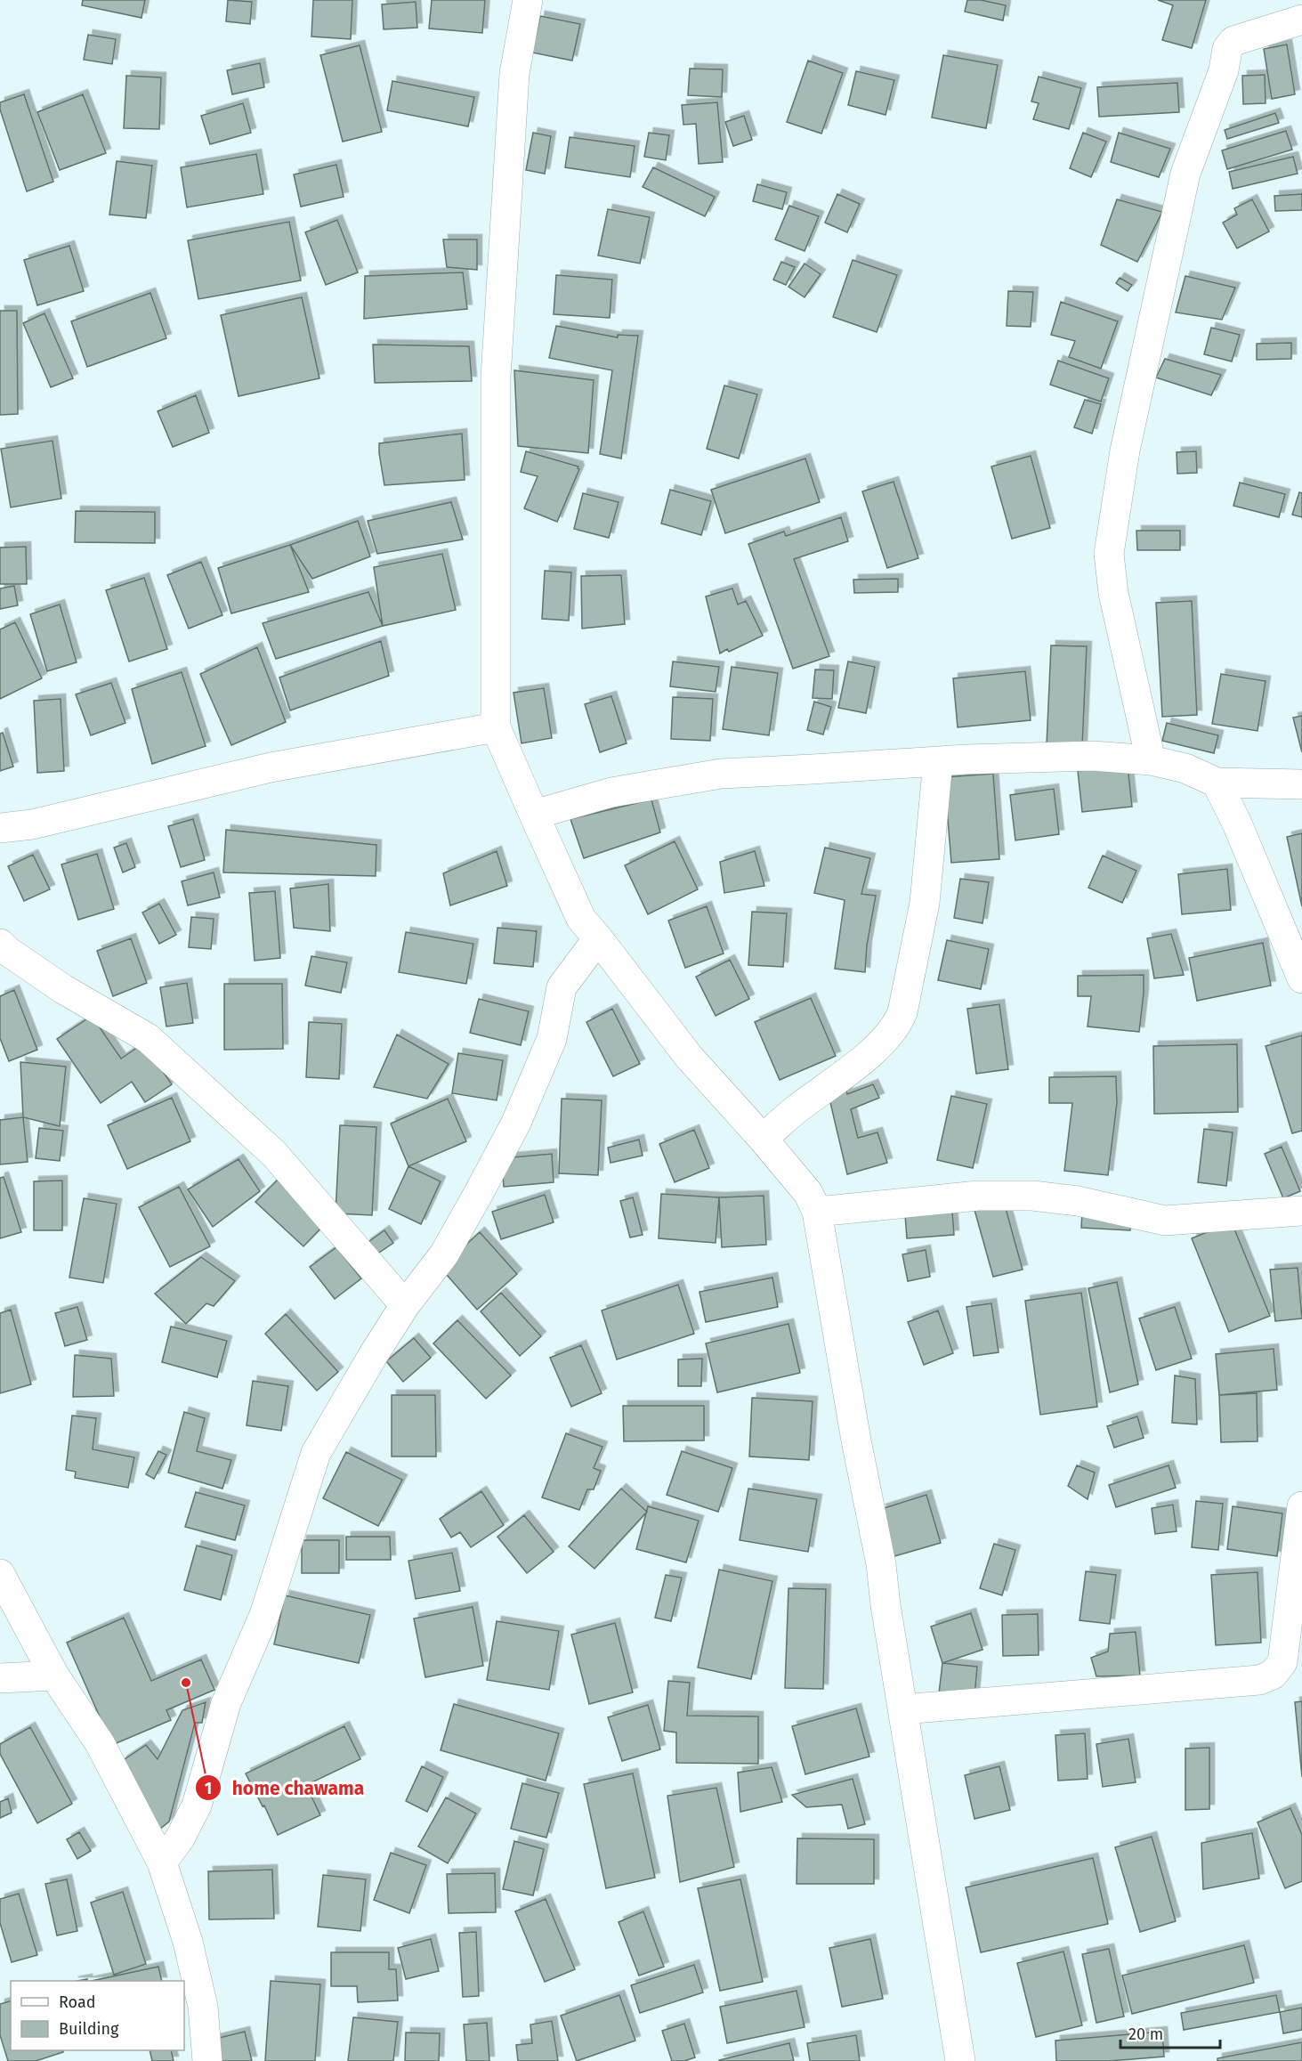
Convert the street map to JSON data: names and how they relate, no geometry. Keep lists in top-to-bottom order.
{
  "places": ["home chawama"],
  "legend": ["Road", "Building"],
  "scale_bar": "20 m"
}
